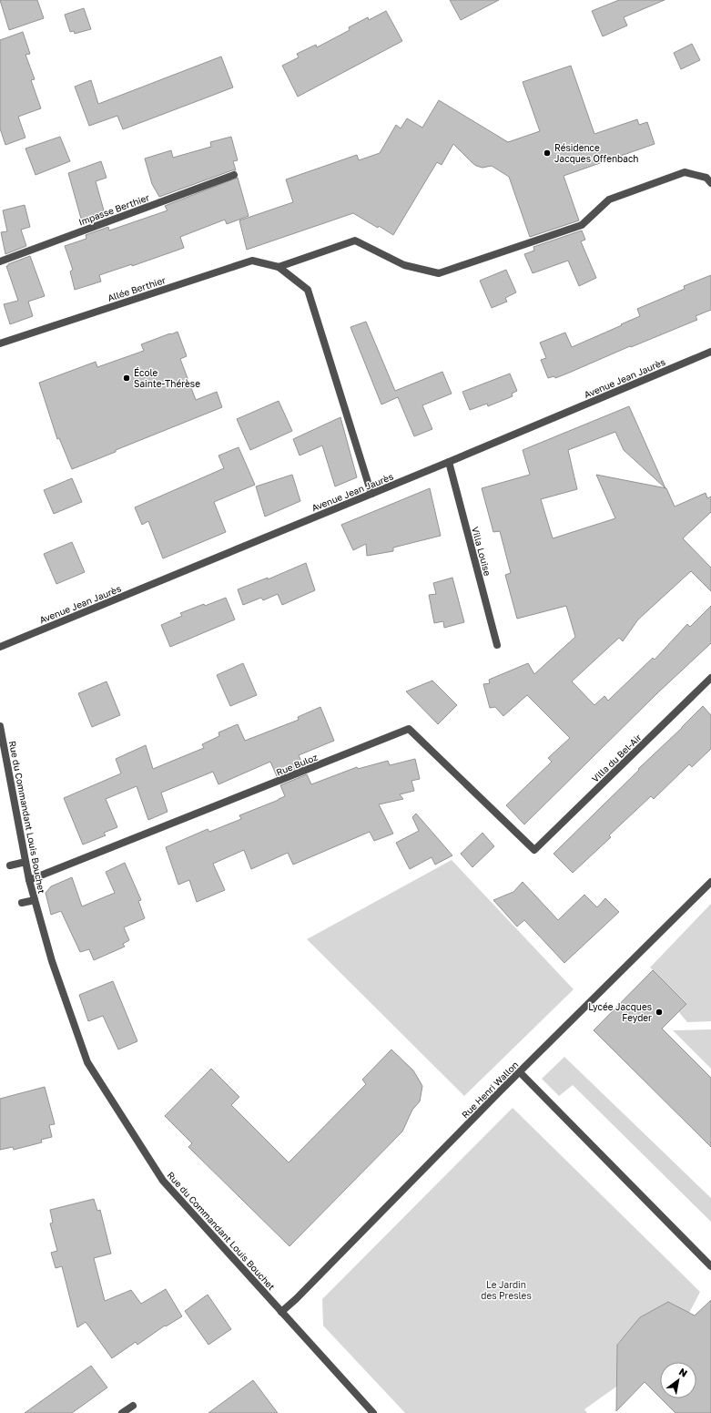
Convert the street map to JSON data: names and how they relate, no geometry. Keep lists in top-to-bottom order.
{
  "streets": {
    "street": [
      "Impasse Berthier",
      "Allée Berthier",
      "Avenue Jean Jaurès",
      "Villa Louise",
      "Villa du Bel-Air",
      "Rue Buloz",
      "Rue du Commandant Louis Bouchet",
      "Rue Henri Wallon"
    ]
  },
  "crossings": [
    ["Avenue Jean Jaurès", "Villa Louise"],
    ["Villa du Bel-Air", "Rue Buloz"],
    ["Rue Buloz", "Rue du Commandant Louis Bouchet"],
    ["Rue du Commandant Louis Bouchet", "Rue Henri Wallon"]
  ],
  "parks": ["Le Jardin des Presles"],
  "places": ["Résidence Jacques Offenbach", "École Sainte-Thérèse", "Lycée Jacques Feyder"],
  "north": "top right"
}
